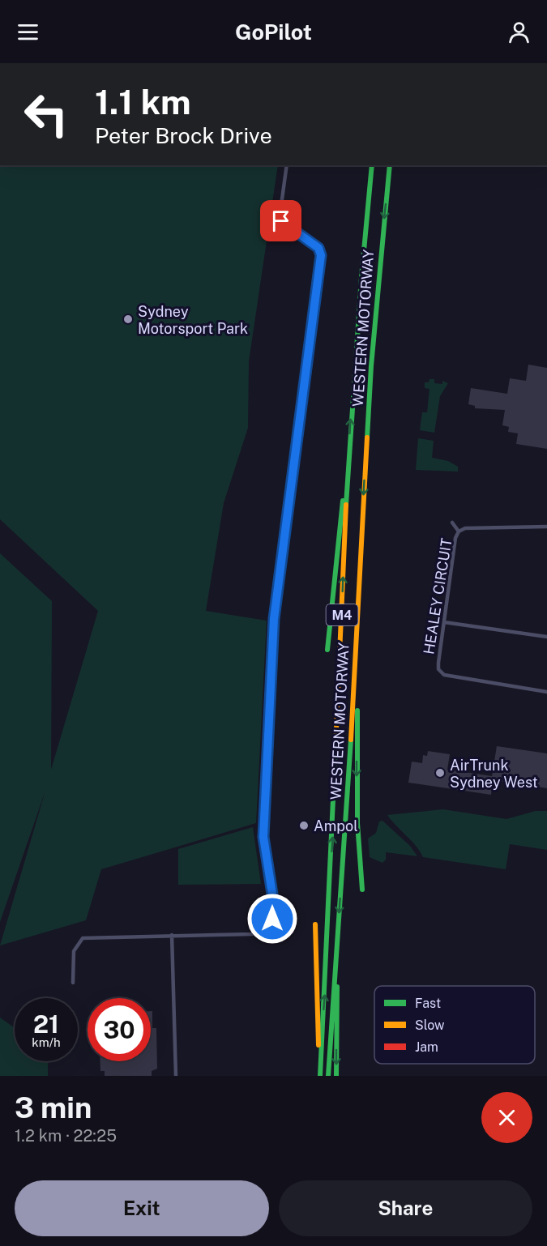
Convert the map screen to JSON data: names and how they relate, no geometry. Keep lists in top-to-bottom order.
{
  "streets": {
    "highway": ["WESTERN MOTORWAY", "M4"],
    "street": ["HEALEY CIRCUIT"]
  },
  "places": ["Sydney Motorsport Park", "AirTrunk Sydney West", "Ampol"],
  "legend": ["Fast", "Slow", "Jam"],
  "page": {
    "header": "GoPilot",
    "turn": ["1.1 km", "Peter Brock Drive"],
    "speed": "21 km/h",
    "limit": "30",
    "heading": ["3 min", "1.2 km · 22:25"],
    "buttons": ["Exit", "Share"]
  }
}
